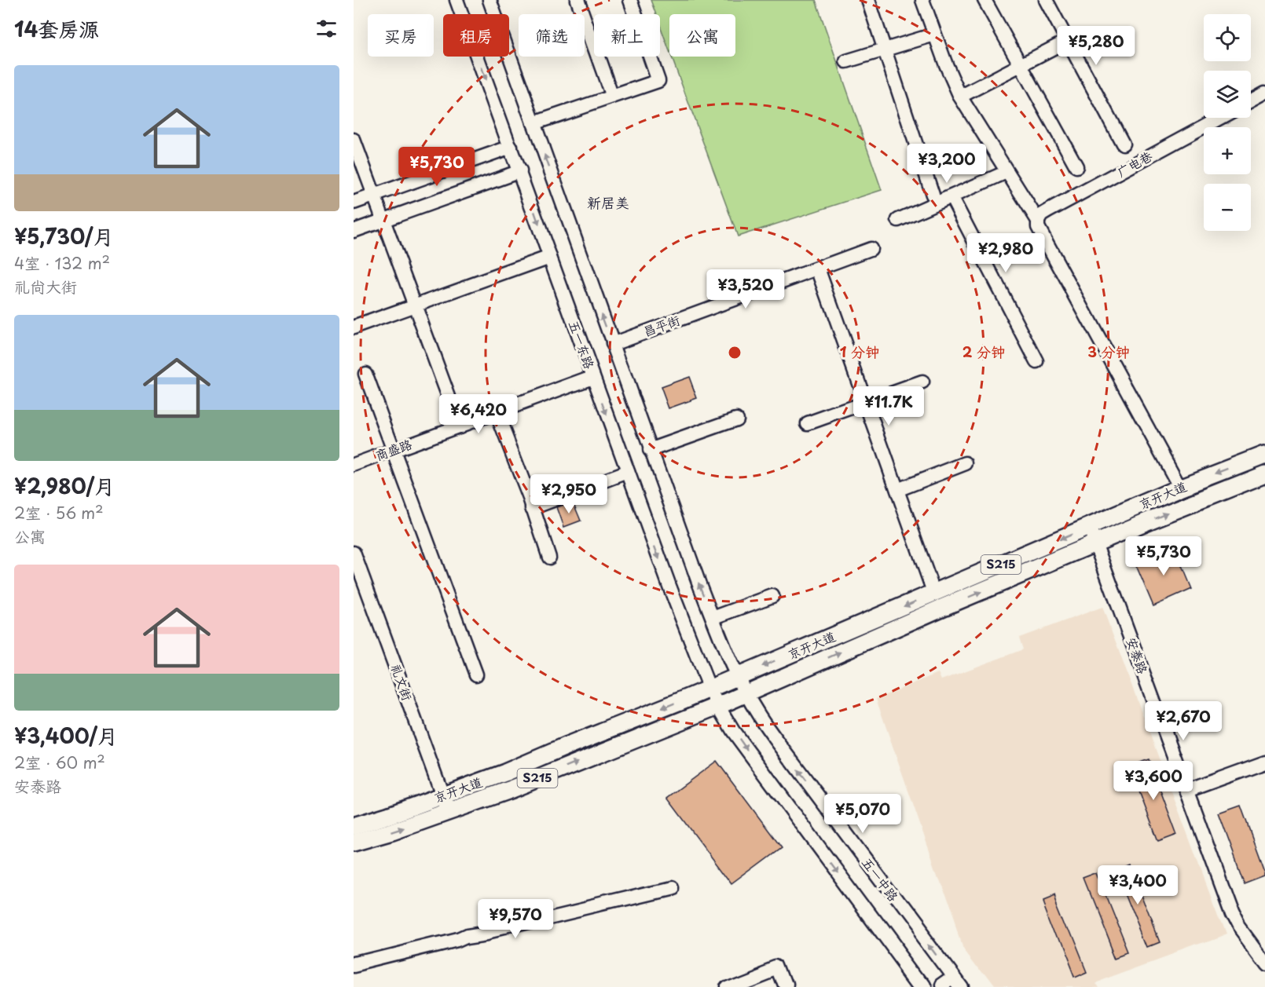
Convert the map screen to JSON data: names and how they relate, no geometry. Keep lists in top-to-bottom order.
{
  "streets": {
    "main road": ["京开大道", "S215"],
    "street": [
      "广电巷",
      "昌平街",
      "五一东路",
      "商盛路",
      "安泰路",
      "礼文街",
      "五一中路"
    ]
  },
  "crossings": [
    ["五一东路", "商盛路"],
    ["五一东路", "京开大道"],
    ["京开大道", "安泰路"],
    ["京开大道", "礼文街"],
    ["京开大道", "五一中路"]
  ],
  "districts": ["新居美"],
  "page": {
    "heading": "14套房源",
    "map_buttons": ["+", "−"],
    "chip": [
      "买房",
      "租房",
      "筛选",
      "新上",
      "公寓"
    ],
    "price": [
      "¥5,280",
      "¥3,200",
      "¥5,730",
      "¥2,980",
      "¥3,520",
      "¥11.7K",
      "¥6,420",
      "¥2,950",
      "¥5,730",
      "¥2,670",
      "¥3,600",
      "¥5,070",
      "¥3,400",
      "¥9,570"
    ],
    "list": [
      {
        "name": "¥5,730/月",
        "note": "4室 · 132 m² · 礼尚大街"
      },
      {
        "name": "¥2,980/月",
        "note": "2室 · 56 m² · 公寓"
      },
      {
        "name": "¥3,400/月",
        "note": "2室 · 60 m² · 安泰路"
      }
    ]
  },
  "rings": ["1 分钟", "2 分钟", "3 分钟"]
}
